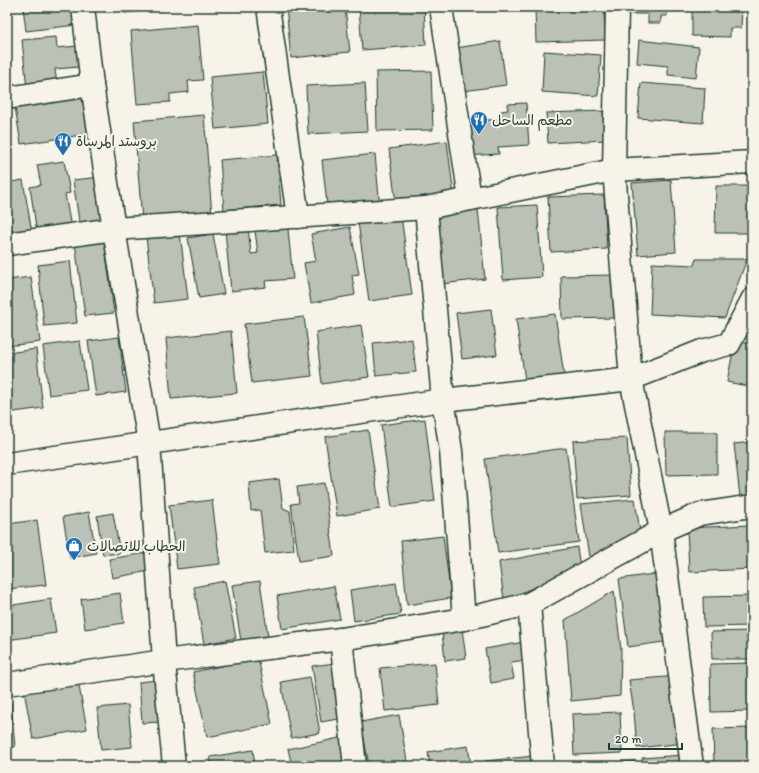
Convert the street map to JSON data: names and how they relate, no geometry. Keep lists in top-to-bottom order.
{
  "places": {
    "restaurant": ["مطعم الساحل", "بروستد المرساة"],
    "shop": ["الحطاب للاتصالات"]
  },
  "scale_bar": "20 m"
}
